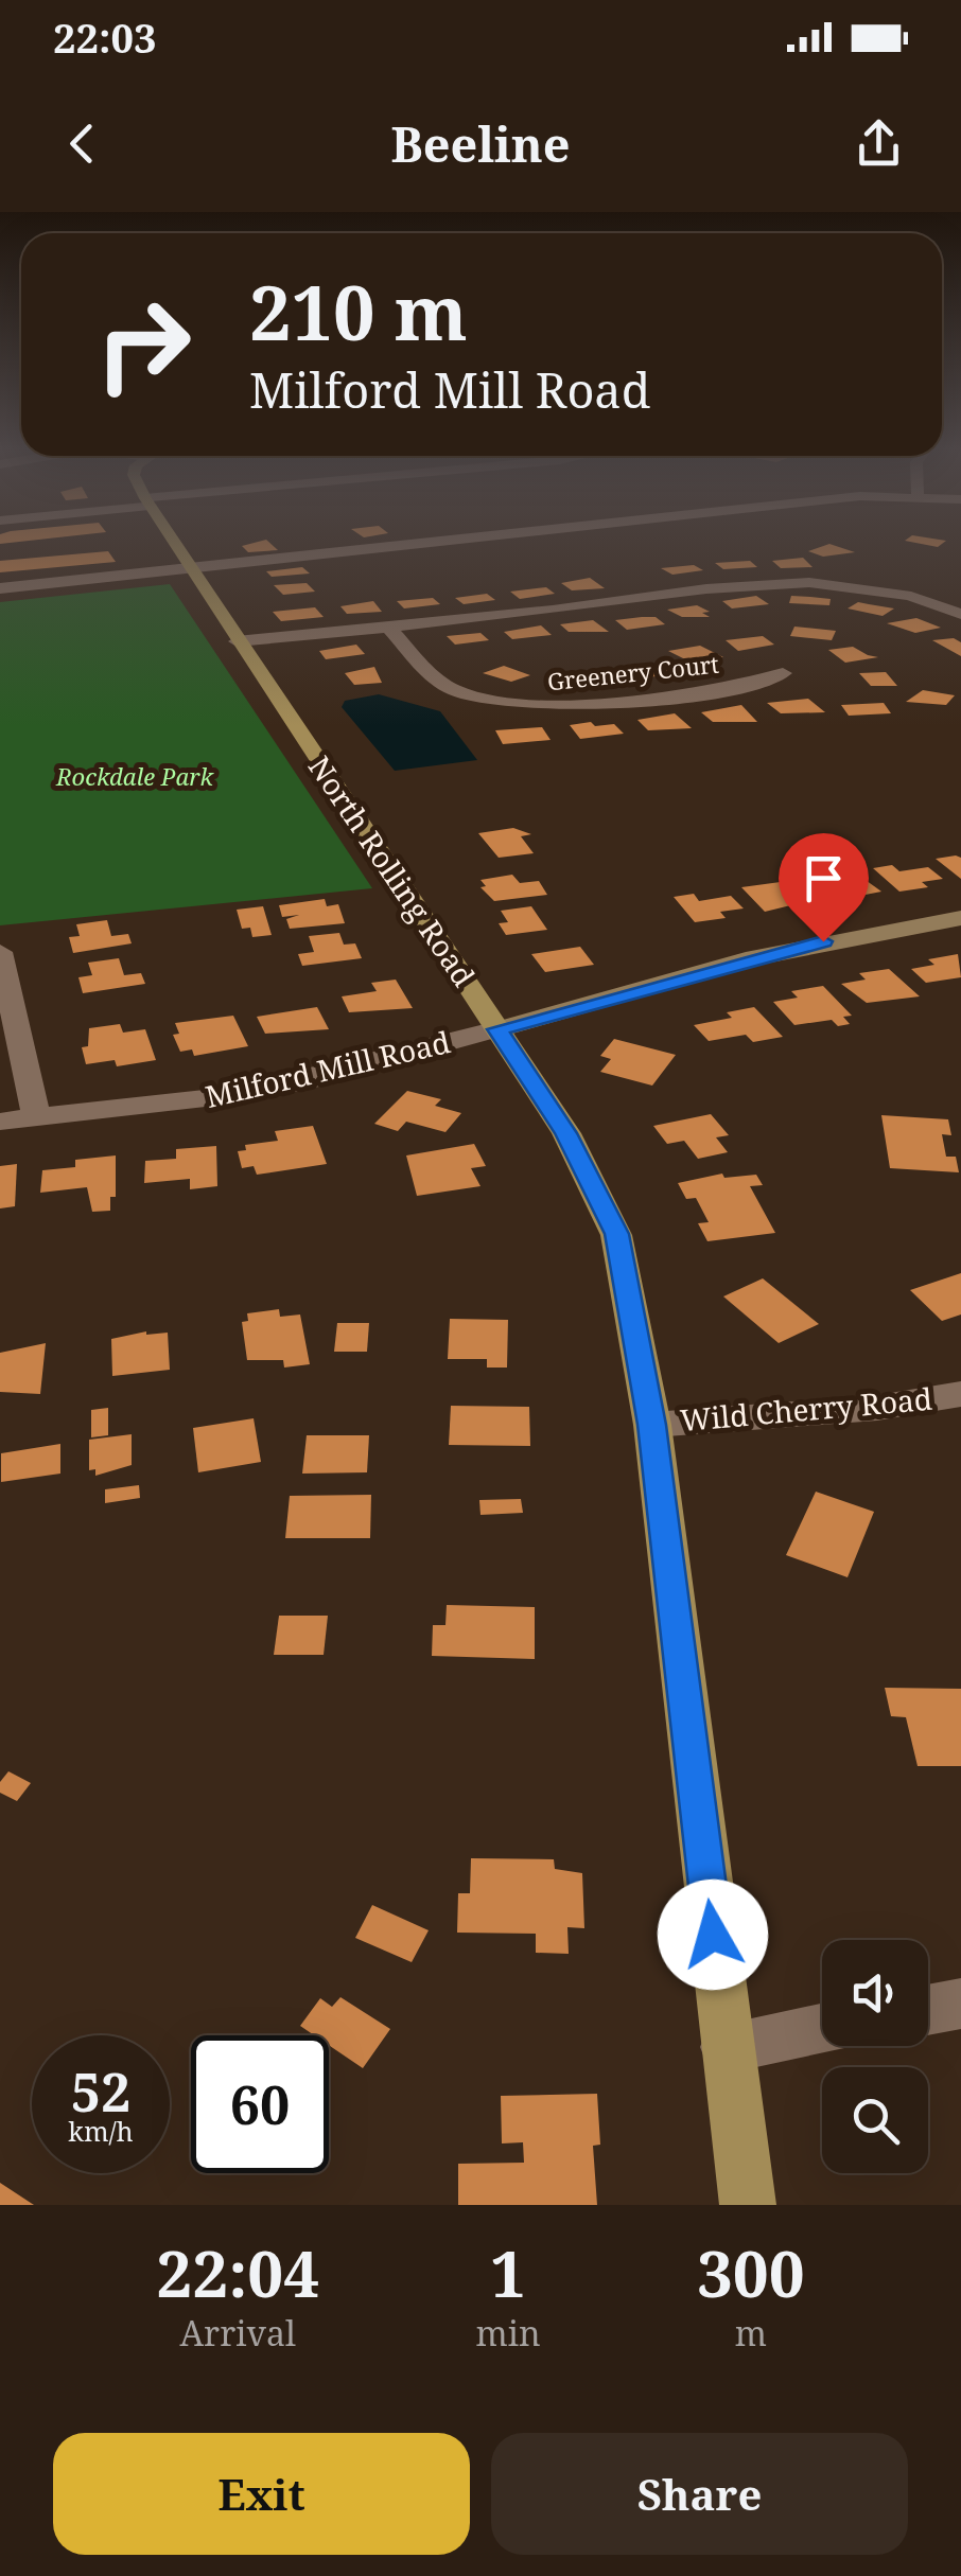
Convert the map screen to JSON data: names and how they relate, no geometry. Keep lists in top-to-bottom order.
{
  "streets": {
    "main road": ["North Rolling Road", "Milford Mill Road"],
    "street": ["Greenery Court", "Wild Cherry Road"]
  },
  "crossings": [
    ["North Rolling Road", "Milford Mill Road"],
    ["North Rolling Road", "Wild Cherry Road"]
  ],
  "parks": ["Rockdale Park"],
  "page": {
    "status": "22:03",
    "header": "Beeline",
    "turn": ["210 m", "Milford Mill Road"],
    "speed": "52 km/h",
    "limit": "60",
    "eta": [
      "22:04",
      "Arrival",
      "1",
      "min",
      "300",
      "m"
    ],
    "buttons": ["Exit", "Share"]
  }
}
